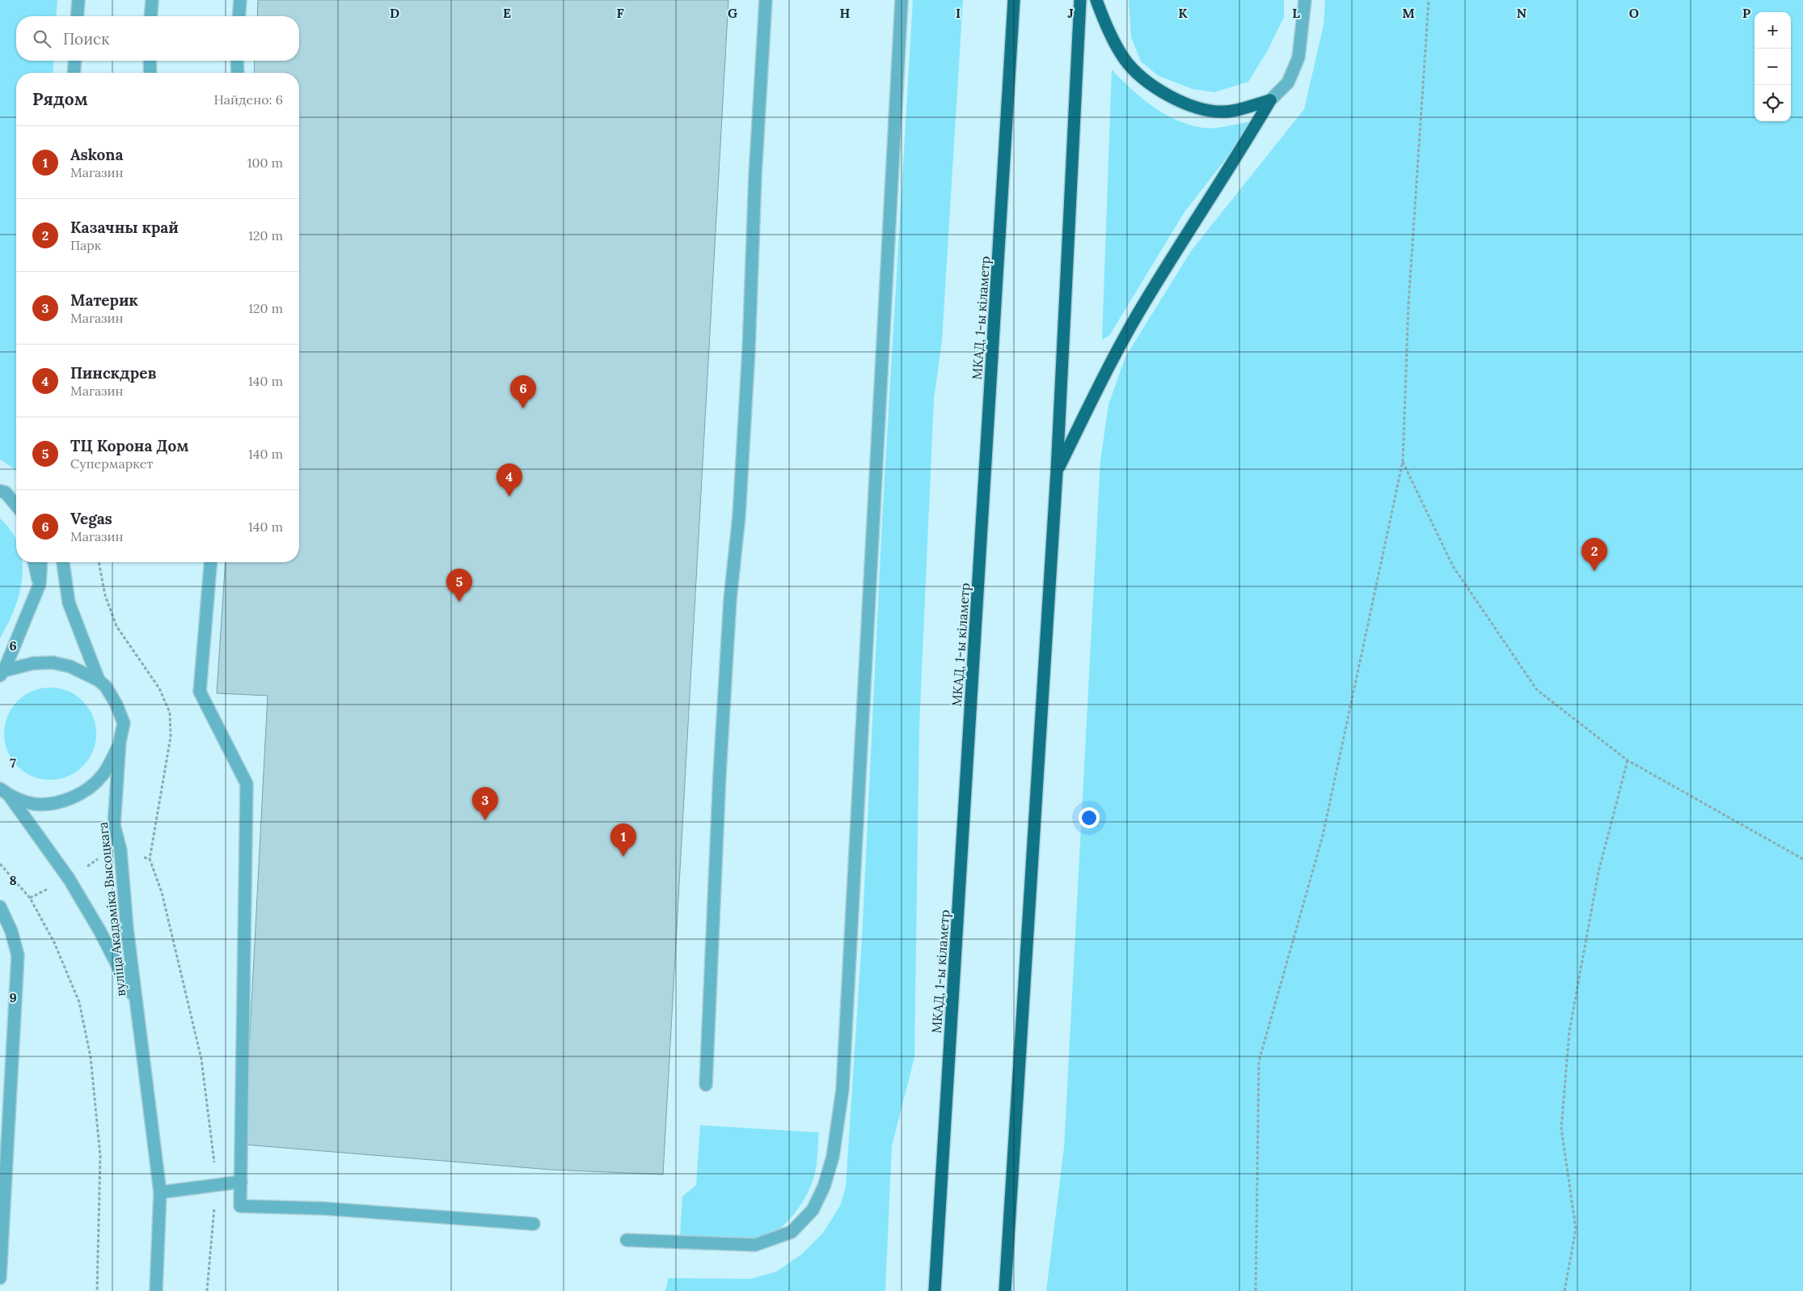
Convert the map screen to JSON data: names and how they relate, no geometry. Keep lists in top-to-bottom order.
{
  "streets": {
    "highway": ["МКАД, 1-ы кіламетр"],
    "street": ["вуліца Акадэміка Высоцкага"]
  },
  "page": {
    "map_buttons": ["+", "−"],
    "search": "Поиск",
    "heading": ["Рядом", "Найдено: 6"],
    "list": [
      {
        "mark": "1",
        "name": "Askona",
        "note": "Магазин",
        "value": "100 m"
      },
      {
        "mark": "2",
        "name": "Казачны край",
        "note": "Парк",
        "value": "120 m"
      },
      {
        "mark": "3",
        "name": "Материк",
        "note": "Магазин",
        "value": "120 m"
      },
      {
        "mark": "4",
        "name": "Пинскдрев",
        "note": "Магазин",
        "value": "140 m"
      },
      {
        "mark": "5",
        "name": "ТЦ Корона Дом",
        "note": "Супермаркет",
        "value": "140 m"
      },
      {
        "mark": "6",
        "name": "Vegas",
        "note": "Магазин",
        "value": "140 m"
      }
    ],
    "pins": [
      "6",
      "4",
      "2",
      "5",
      "3",
      "1"
    ]
  },
  "grid": {
    "columns": [
      "D",
      "E",
      "F",
      "G",
      "H",
      "I",
      "J",
      "K",
      "L",
      "M",
      "N",
      "O",
      "P"
    ],
    "rows": [
      "6",
      "7",
      "8",
      "9"
    ]
  }
}
